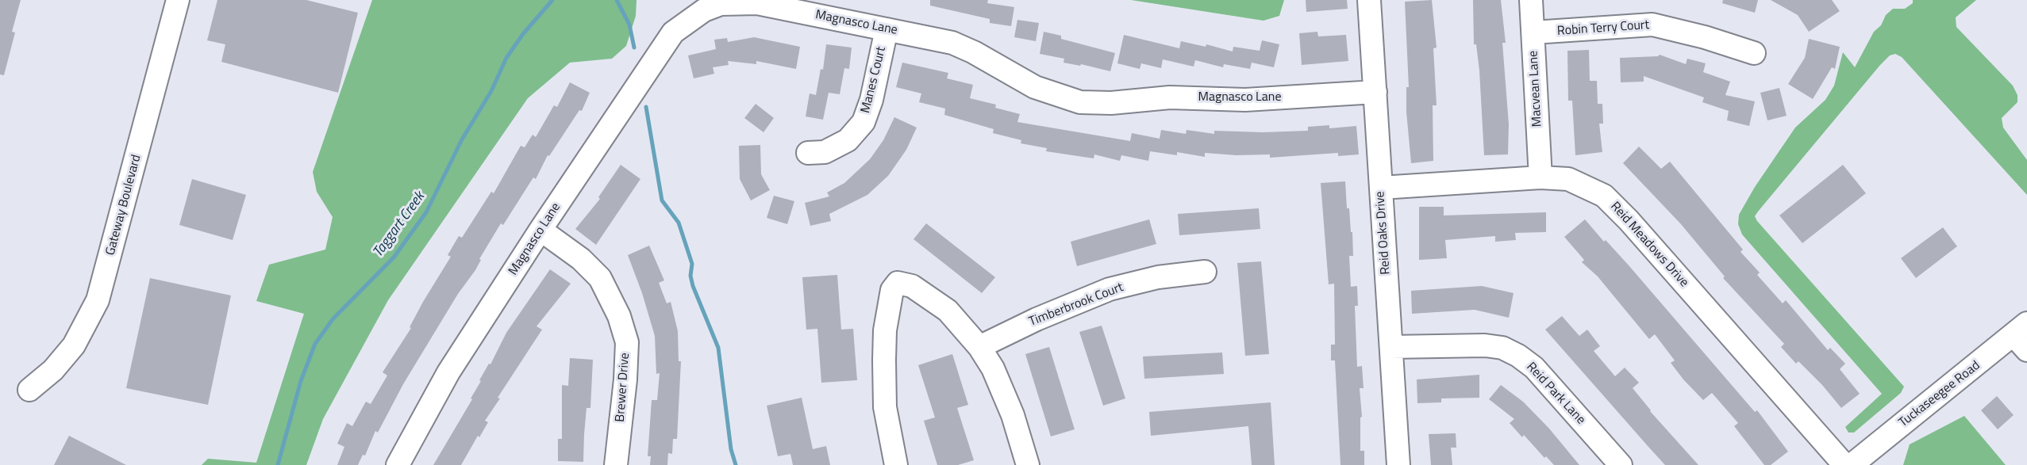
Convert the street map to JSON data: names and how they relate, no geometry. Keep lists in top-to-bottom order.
{
  "streets": {
    "street": [
      "Magnasco Lane",
      "Robin Terry Court",
      "Manes Court",
      "Macvean Lane",
      "Gateway Boulevard",
      "Reid Oaks Drive",
      "Reid Meadows Drive",
      "Timberbrook Court",
      "Brewer Drive",
      "Reid Park Lane",
      "Tuckaseegee Road"
    ]
  },
  "crossings": [
    ["Magnasco Lane", "Manes Court"],
    ["Magnasco Lane", "Reid Oaks Drive"],
    ["Magnasco Lane", "Brewer Drive"],
    ["Robin Terry Court", "Macvean Lane"],
    ["Macvean Lane", "Reid Meadows Drive"],
    ["Reid Oaks Drive", "Reid Meadows Drive"],
    ["Reid Oaks Drive", "Reid Park Lane"]
  ],
  "water": ["Taggart Creek"]
}
